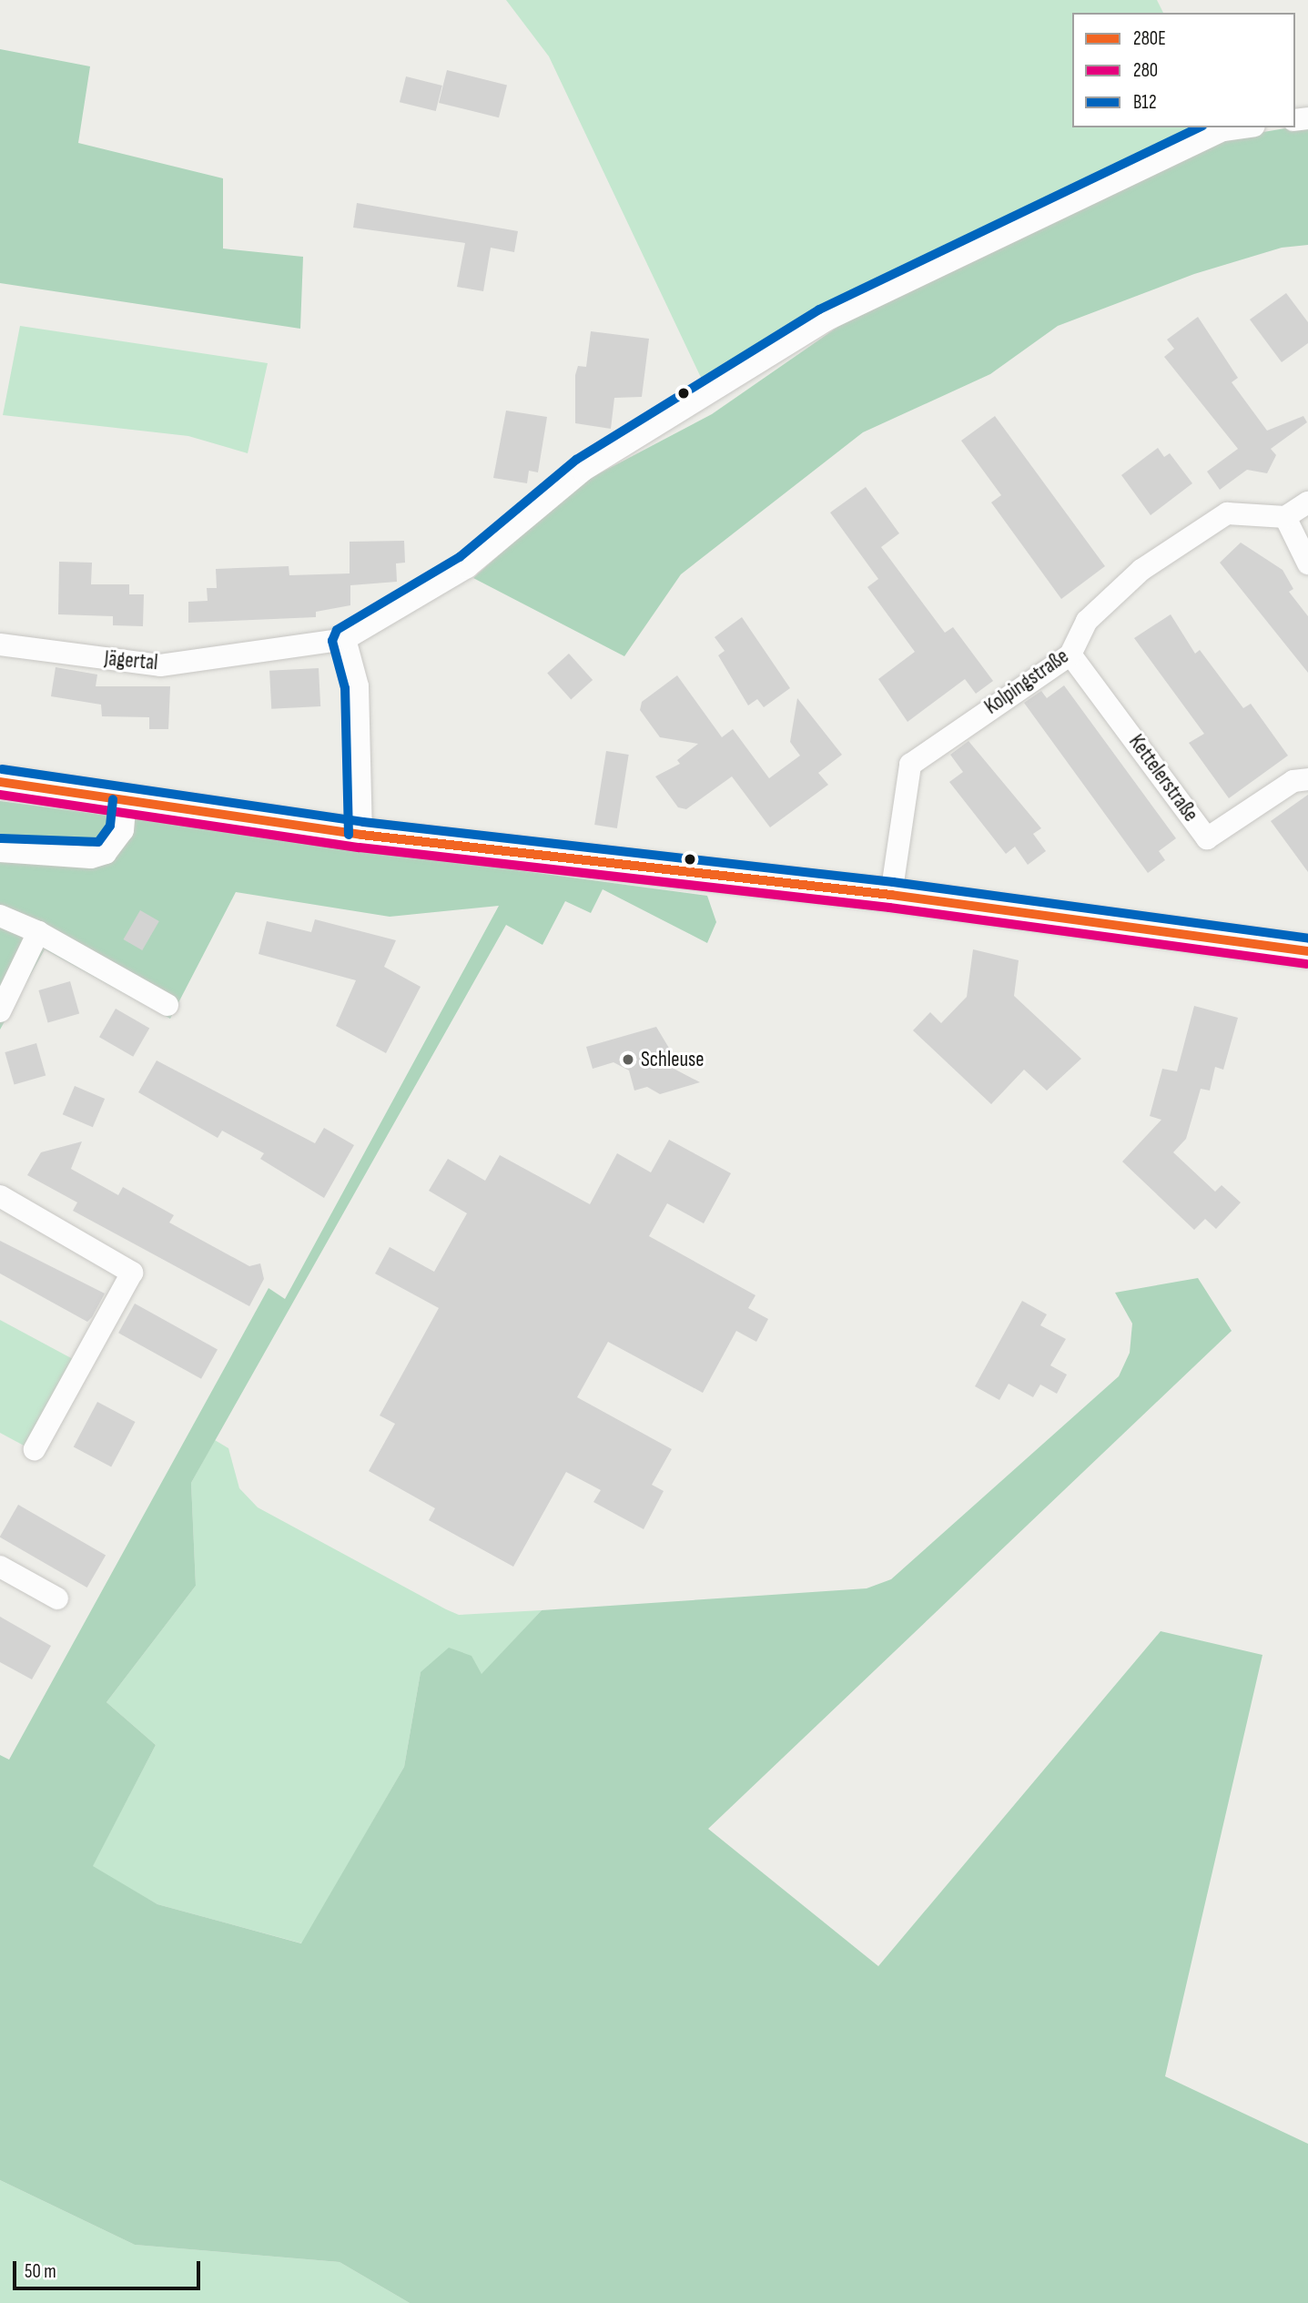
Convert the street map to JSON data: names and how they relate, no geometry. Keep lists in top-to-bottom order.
{
  "streets": {
    "street": ["Jägertal", "Kolpingstraße", "Kettelerstraße"]
  },
  "crossings": [
    ["Kolpingstraße", "Kettelerstraße"]
  ],
  "places": ["Schleuse"],
  "lines": ["transit line B12", "transit line 280E", "transit line 280"],
  "legend": ["280E", "280", "B12"],
  "scale_bar": "50 m"
}
